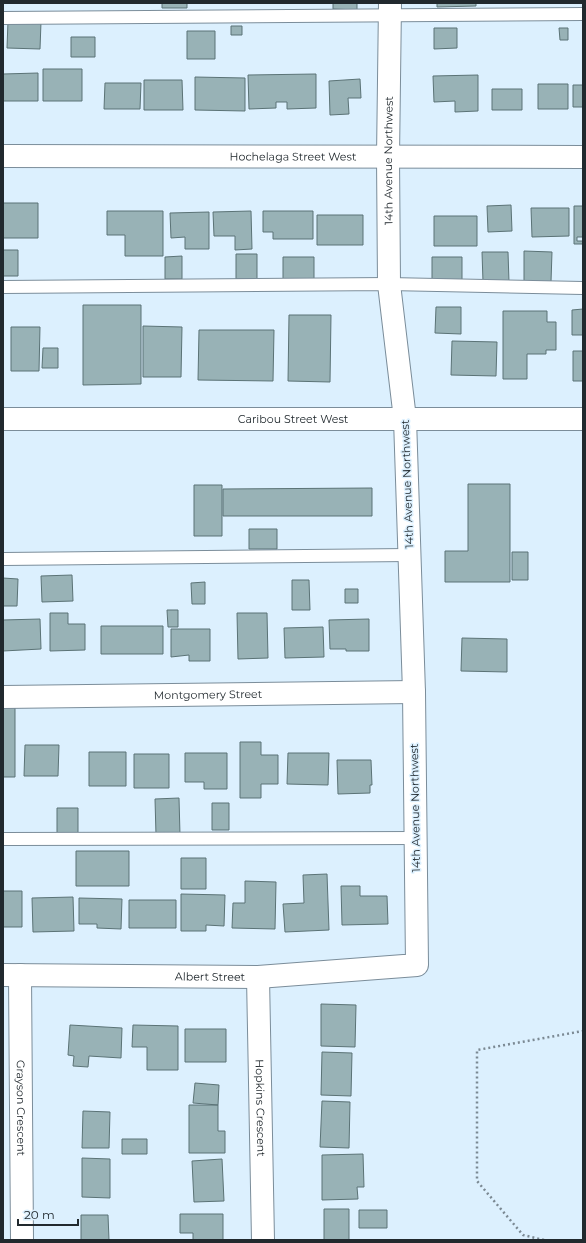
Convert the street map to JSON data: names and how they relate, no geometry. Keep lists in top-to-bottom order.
{
  "streets": {
    "street": [
      "Hochelaga Street West",
      "14th Avenue Northwest",
      "Caribou Street West",
      "Montgomery Street",
      "Albert Street",
      "Grayson Crescent",
      "Hopkins Crescent"
    ]
  },
  "crossings": [
    ["Hochelaga Street West", "14th Avenue Northwest"],
    ["14th Avenue Northwest", "Caribou Street West"],
    ["14th Avenue Northwest", "Montgomery Street"],
    ["14th Avenue Northwest", "Albert Street"],
    ["Albert Street", "Grayson Crescent"],
    ["Albert Street", "Hopkins Crescent"]
  ],
  "scale_bar": "20 m"
}
